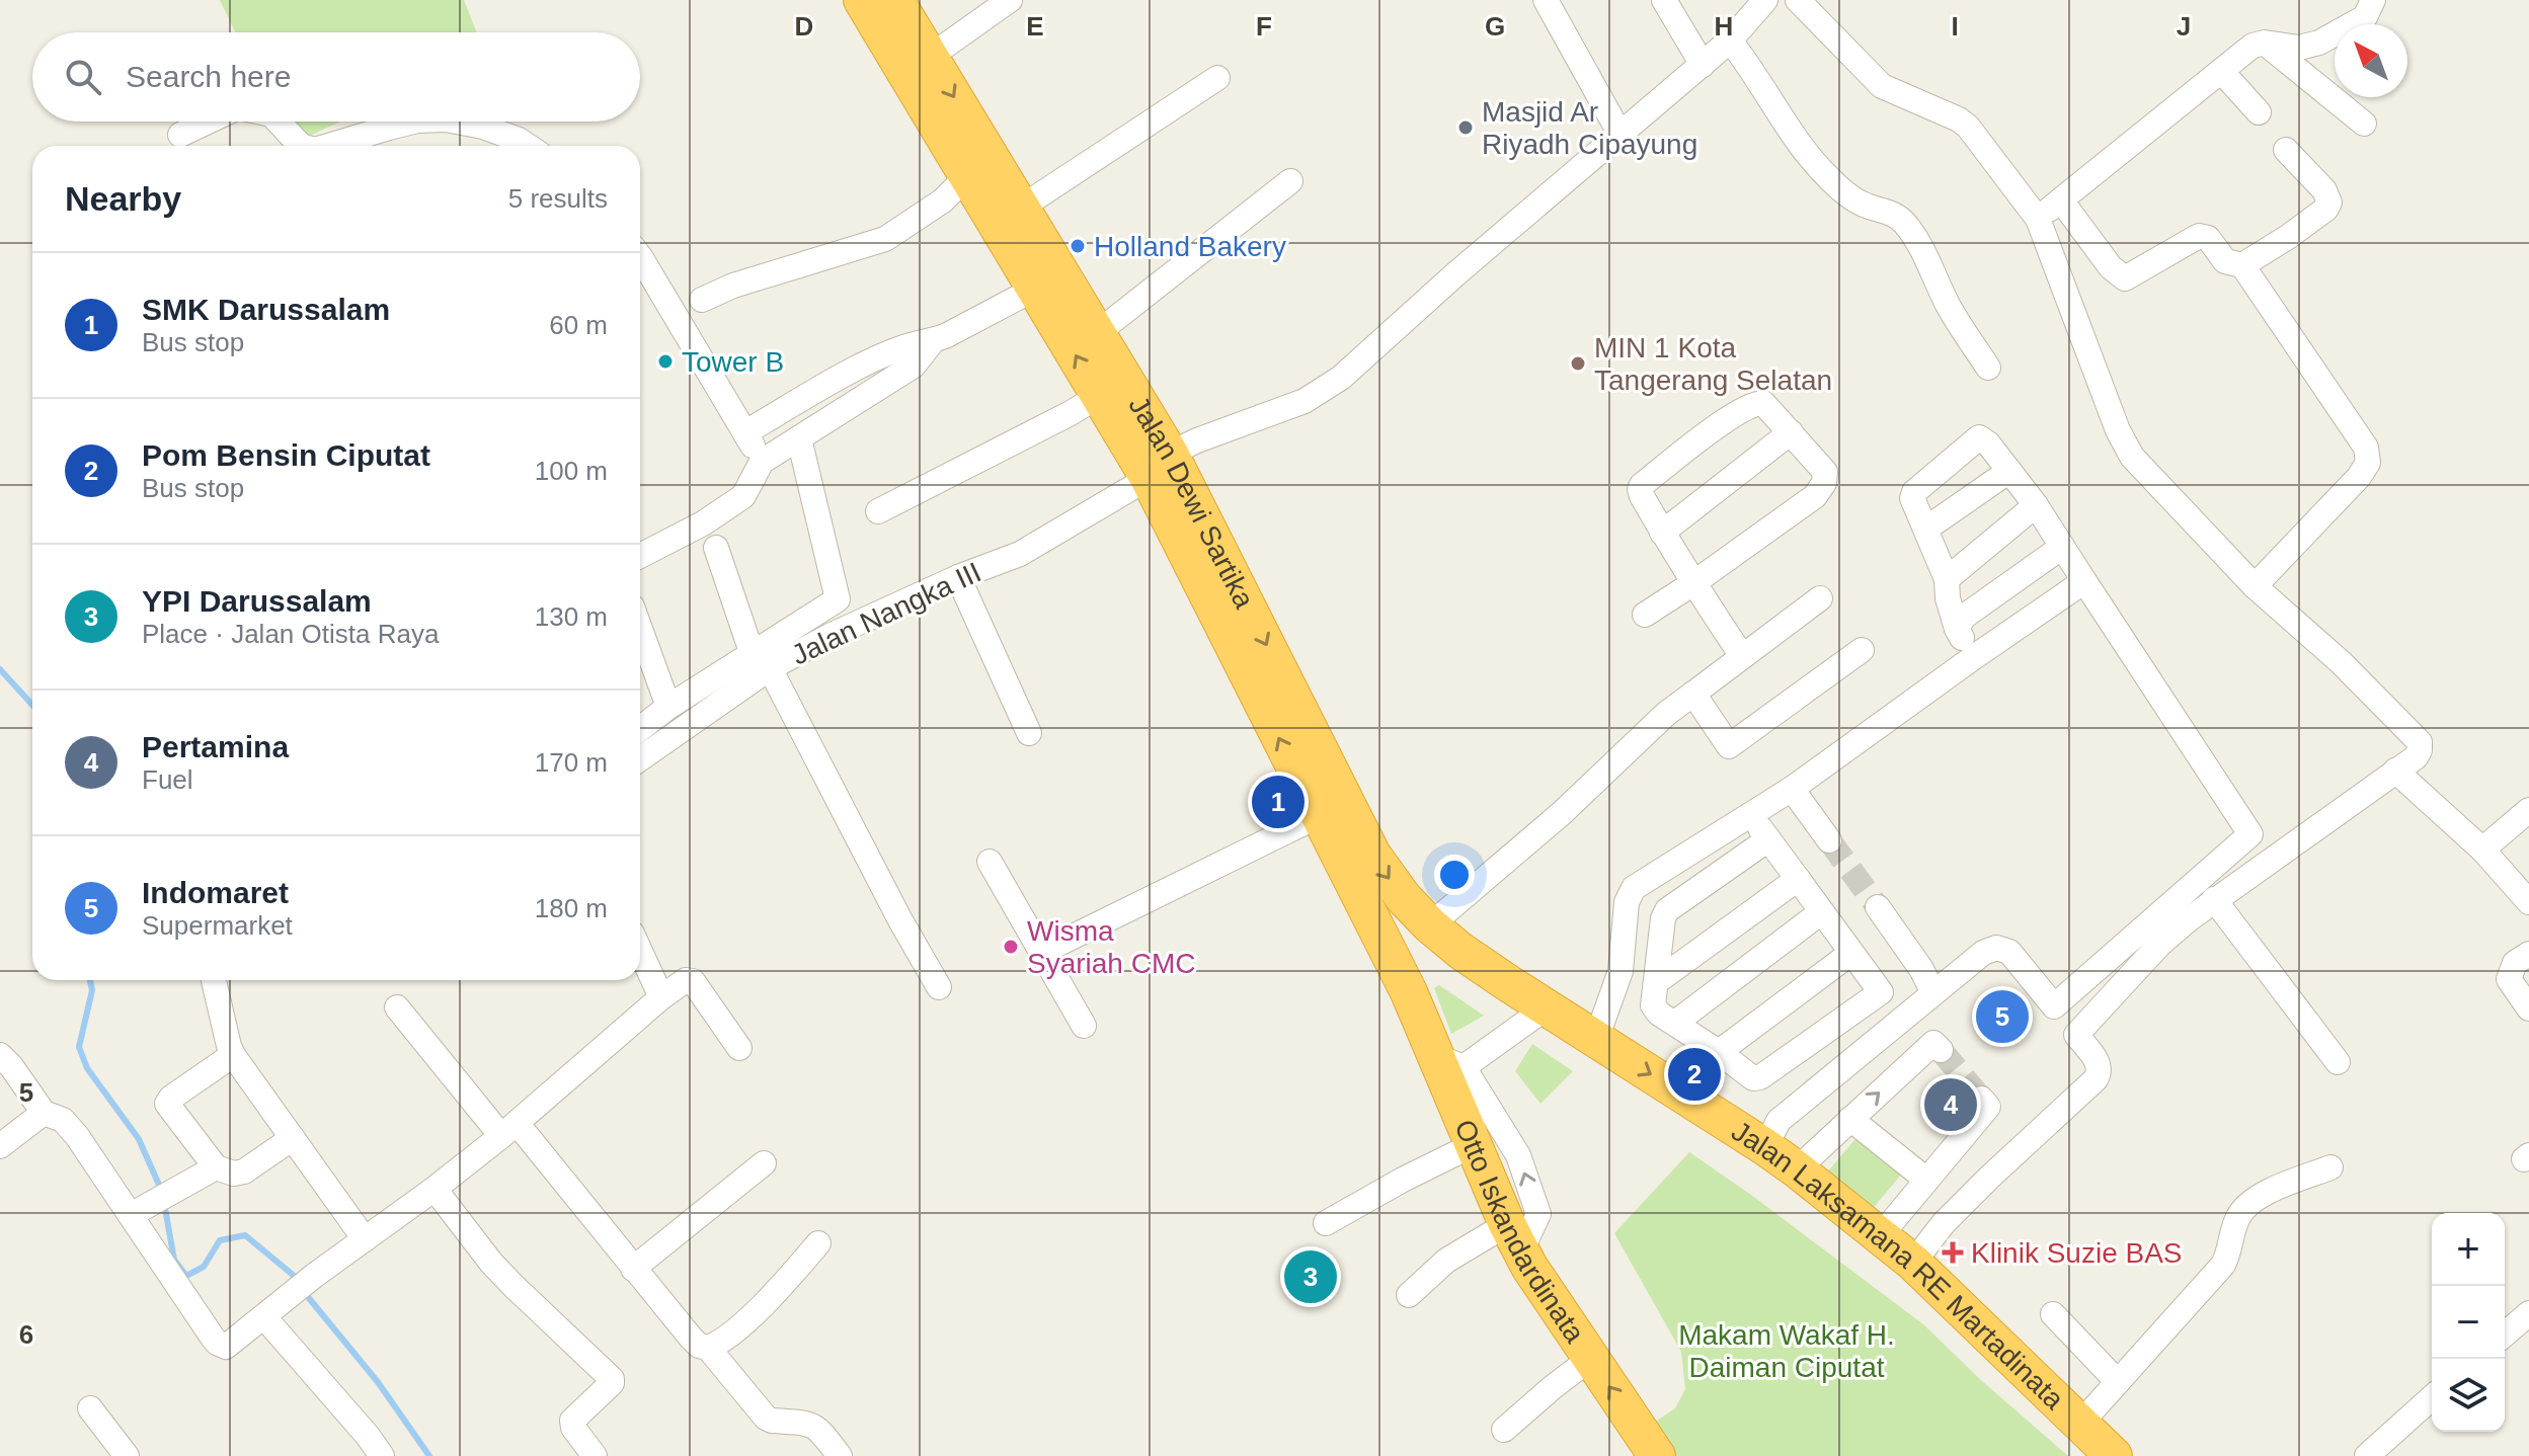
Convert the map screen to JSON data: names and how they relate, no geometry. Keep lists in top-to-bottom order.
{
  "streets": {
    "highway": ["Jalan Dewi Sartika", "Otto Iskandardinata", "Jalan Laksamana RE Martadinata"],
    "street": ["Jalan Nangka III"]
  },
  "crossings": [
    ["Jalan Dewi Sartika", "Jalan Nangka III"],
    ["Jalan Dewi Sartika", "Otto Iskandardinata"],
    ["Jalan Dewi Sartika", "Jalan Laksamana RE Martadinata"]
  ],
  "parks": ["Makam Wakaf H. Daiman Ciputat"],
  "places": {
    "other": [
      "Masjid Ar Riyadh Cipayung",
      "Holland Bakery",
      "Tower B",
      "MIN 1 Kota Tangerang Selatan",
      "Wisma Syariah CMC"
    ],
    "health": ["Klinik Suzie BAS"]
  },
  "north": "top left",
  "page": {
    "search": "Search here",
    "heading": ["Nearby", "5 results"],
    "list": [
      {
        "mark": "1",
        "name": "SMK Darussalam",
        "note": "Bus stop",
        "value": "60 m"
      },
      {
        "mark": "2",
        "name": "Pom Bensin Ciputat",
        "note": "Bus stop",
        "value": "100 m"
      },
      {
        "mark": "3",
        "name": "YPI Darussalam",
        "note": "Place · Jalan Otista Raya",
        "value": "130 m"
      },
      {
        "mark": "4",
        "name": "Pertamina",
        "note": "Fuel",
        "value": "170 m"
      },
      {
        "mark": "5",
        "name": "Indomaret",
        "note": "Supermarket",
        "value": "180 m"
      }
    ],
    "pins": [
      "1",
      "5",
      "2",
      "4",
      "3"
    ],
    "map_buttons": ["+", "−"]
  },
  "grid": {
    "columns": [
      "D",
      "E",
      "F",
      "G",
      "H",
      "I",
      "J"
    ],
    "rows": ["5", "6"]
  }
}
